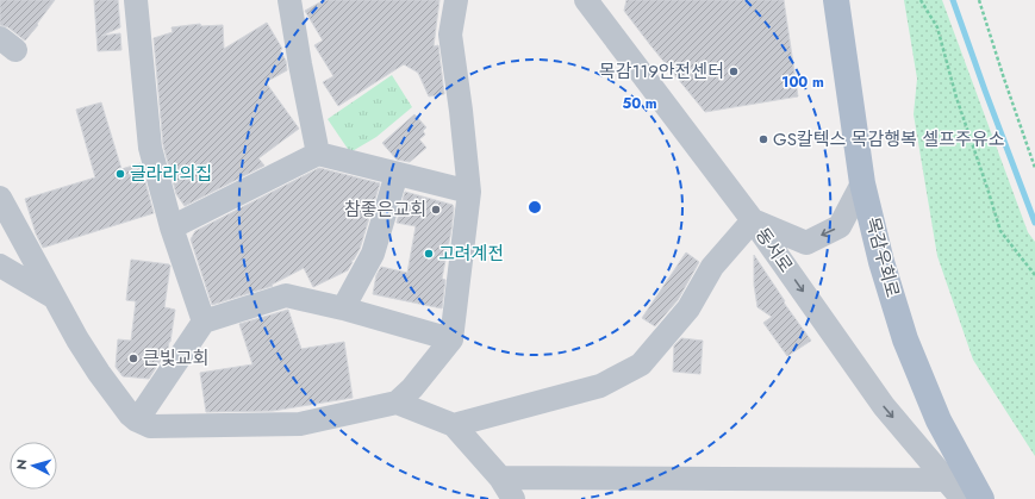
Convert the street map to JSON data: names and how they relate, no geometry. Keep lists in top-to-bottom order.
{
  "streets": {
    "main road": ["목감우회로"],
    "street": ["동서로"]
  },
  "one_way": ["동서로"],
  "places": [
    "목감119안전센터",
    "GS칼텍스 목감행복 셀프주유소",
    "글라라의집",
    "참좋은교회",
    "고려계전",
    "큰빛교회"
  ],
  "north": "left",
  "rings": ["100 m", "50 m"]
}
